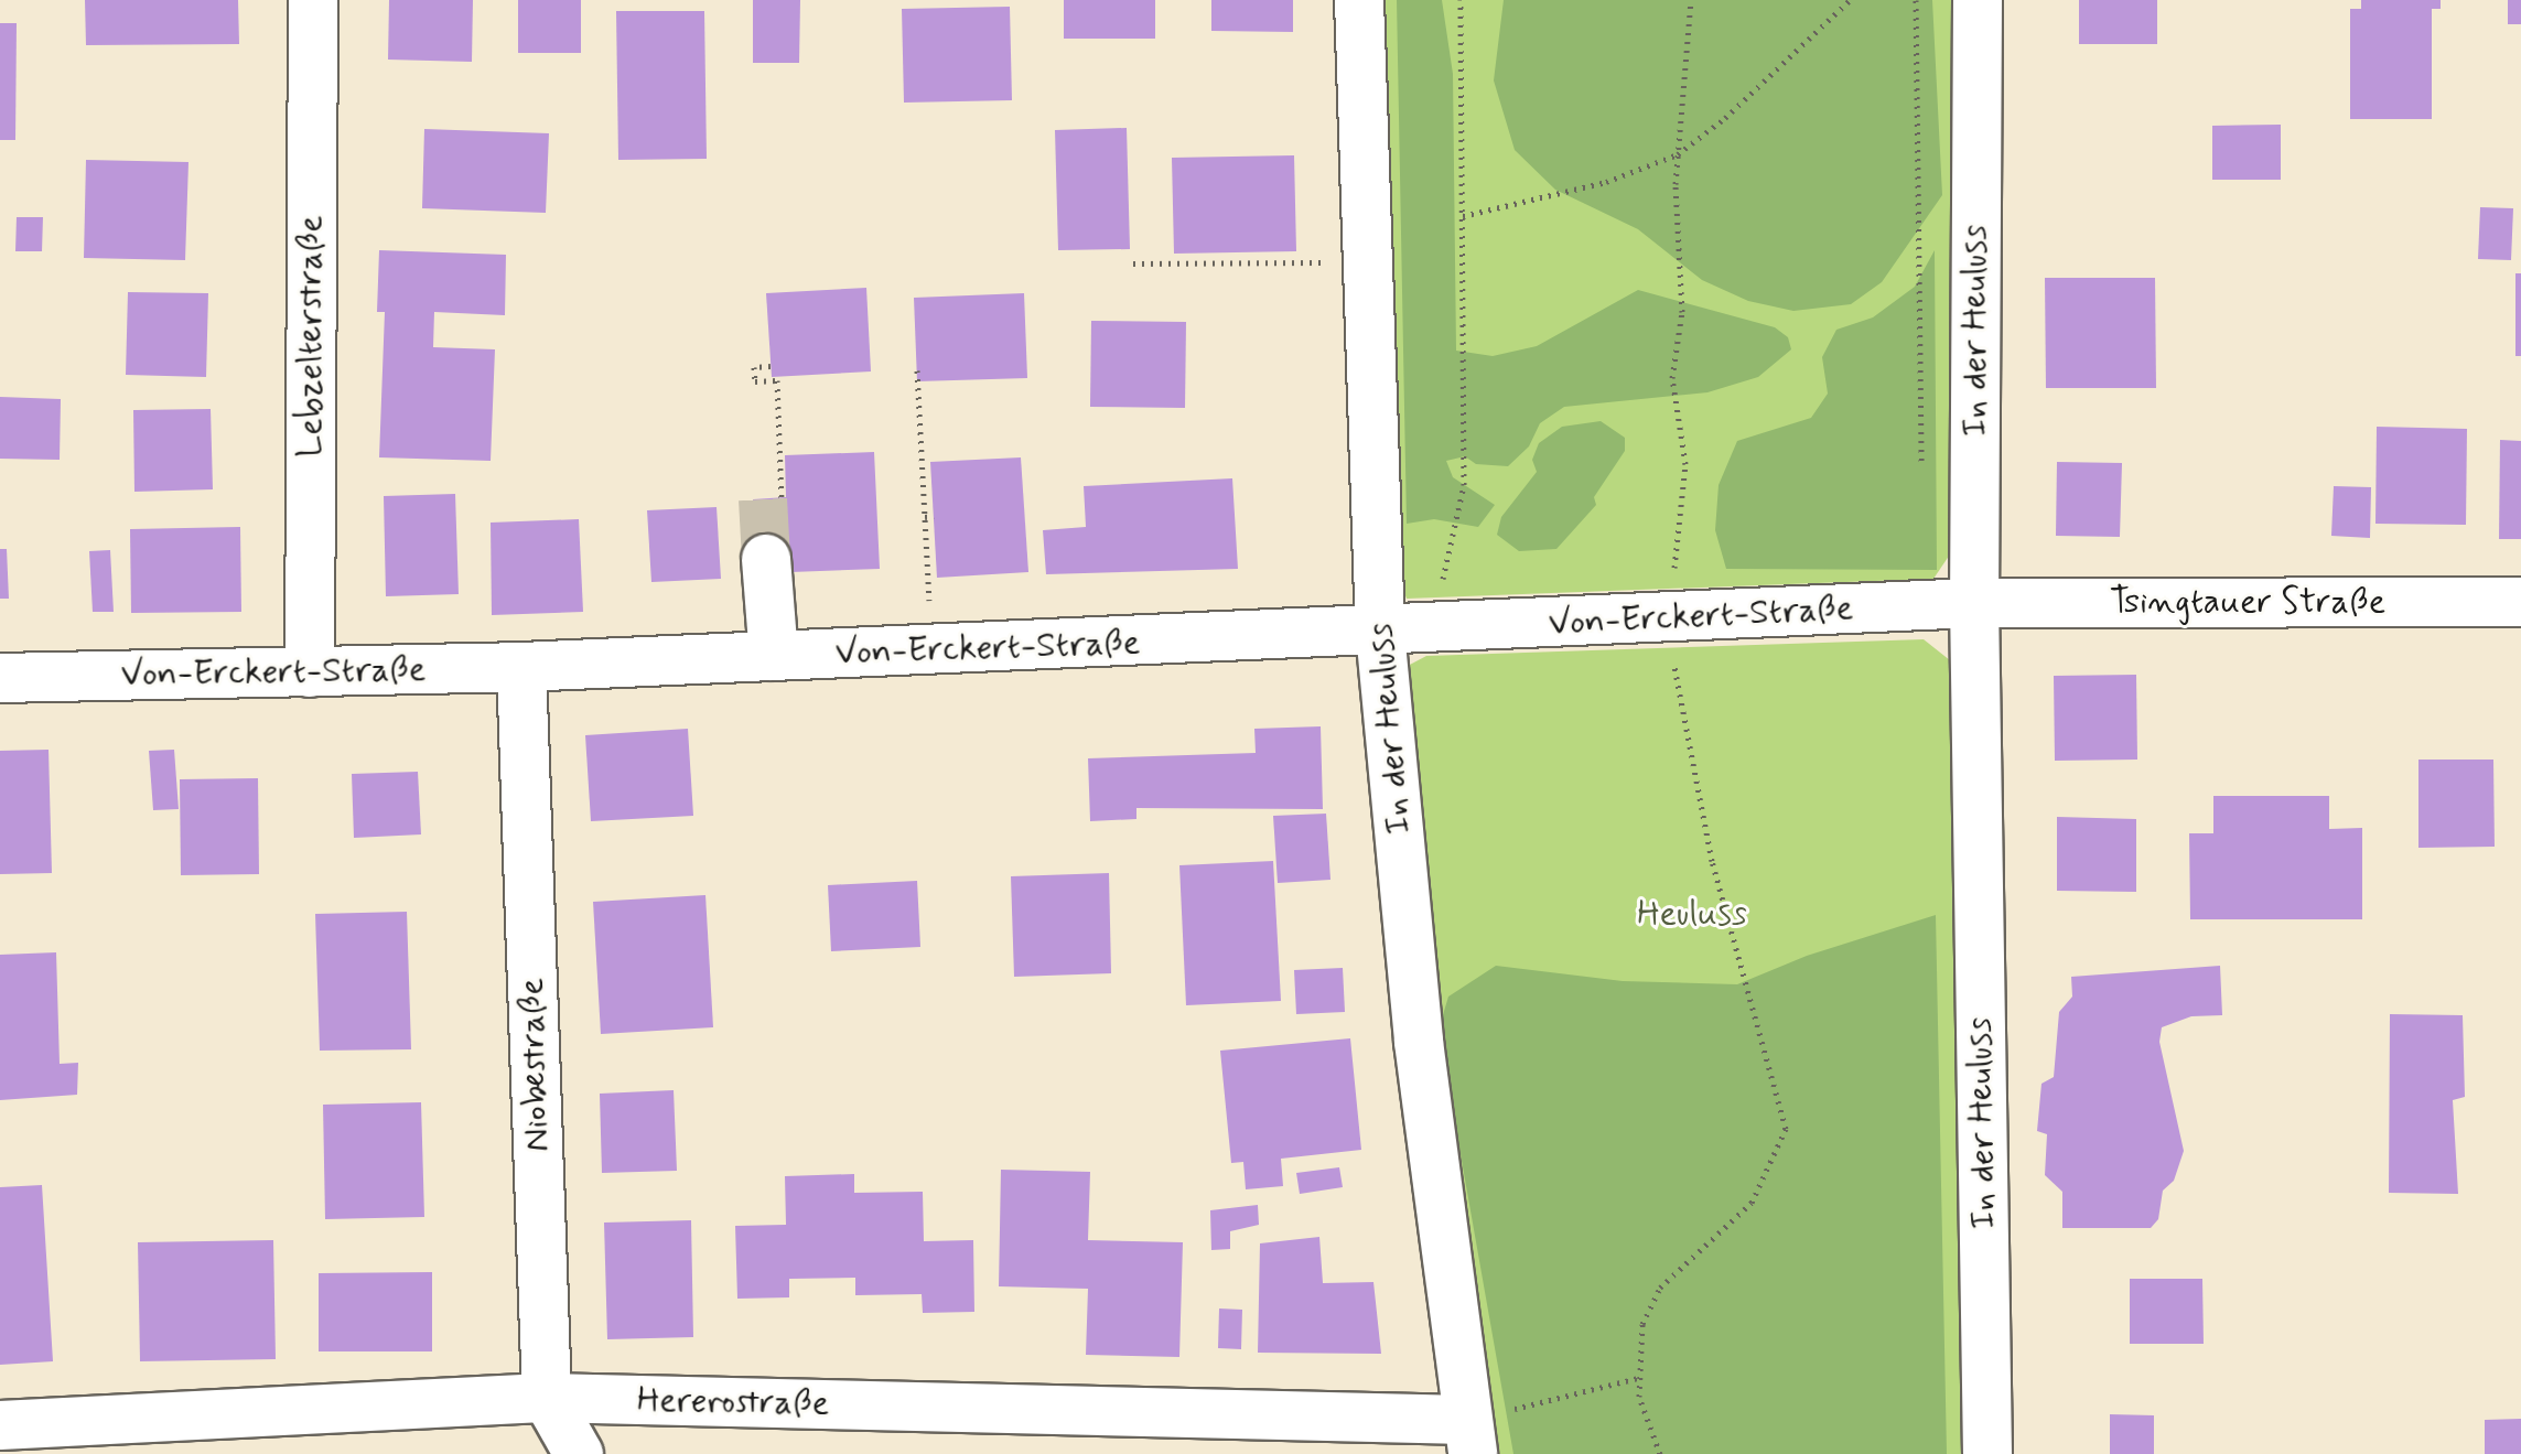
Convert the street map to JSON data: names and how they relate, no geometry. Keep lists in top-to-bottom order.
{
  "streets": {
    "street": [
      "In der Heuluss",
      "Lebzelterstraße",
      "Tsingtauer Straße",
      "Von-Erckert-Straße",
      "Niobestraße",
      "Hererostraße"
    ]
  },
  "crossings": [
    ["In der Heuluss", "Tsingtauer Straße"],
    ["In der Heuluss", "Von-Erckert-Straße"],
    ["In der Heuluss", "Hererostraße"],
    ["Lebzelterstraße", "Von-Erckert-Straße"],
    ["Tsingtauer Straße", "Von-Erckert-Straße"],
    ["Von-Erckert-Straße", "Niobestraße"],
    ["Niobestraße", "Hererostraße"]
  ],
  "parks": ["Heuluss"]
}
